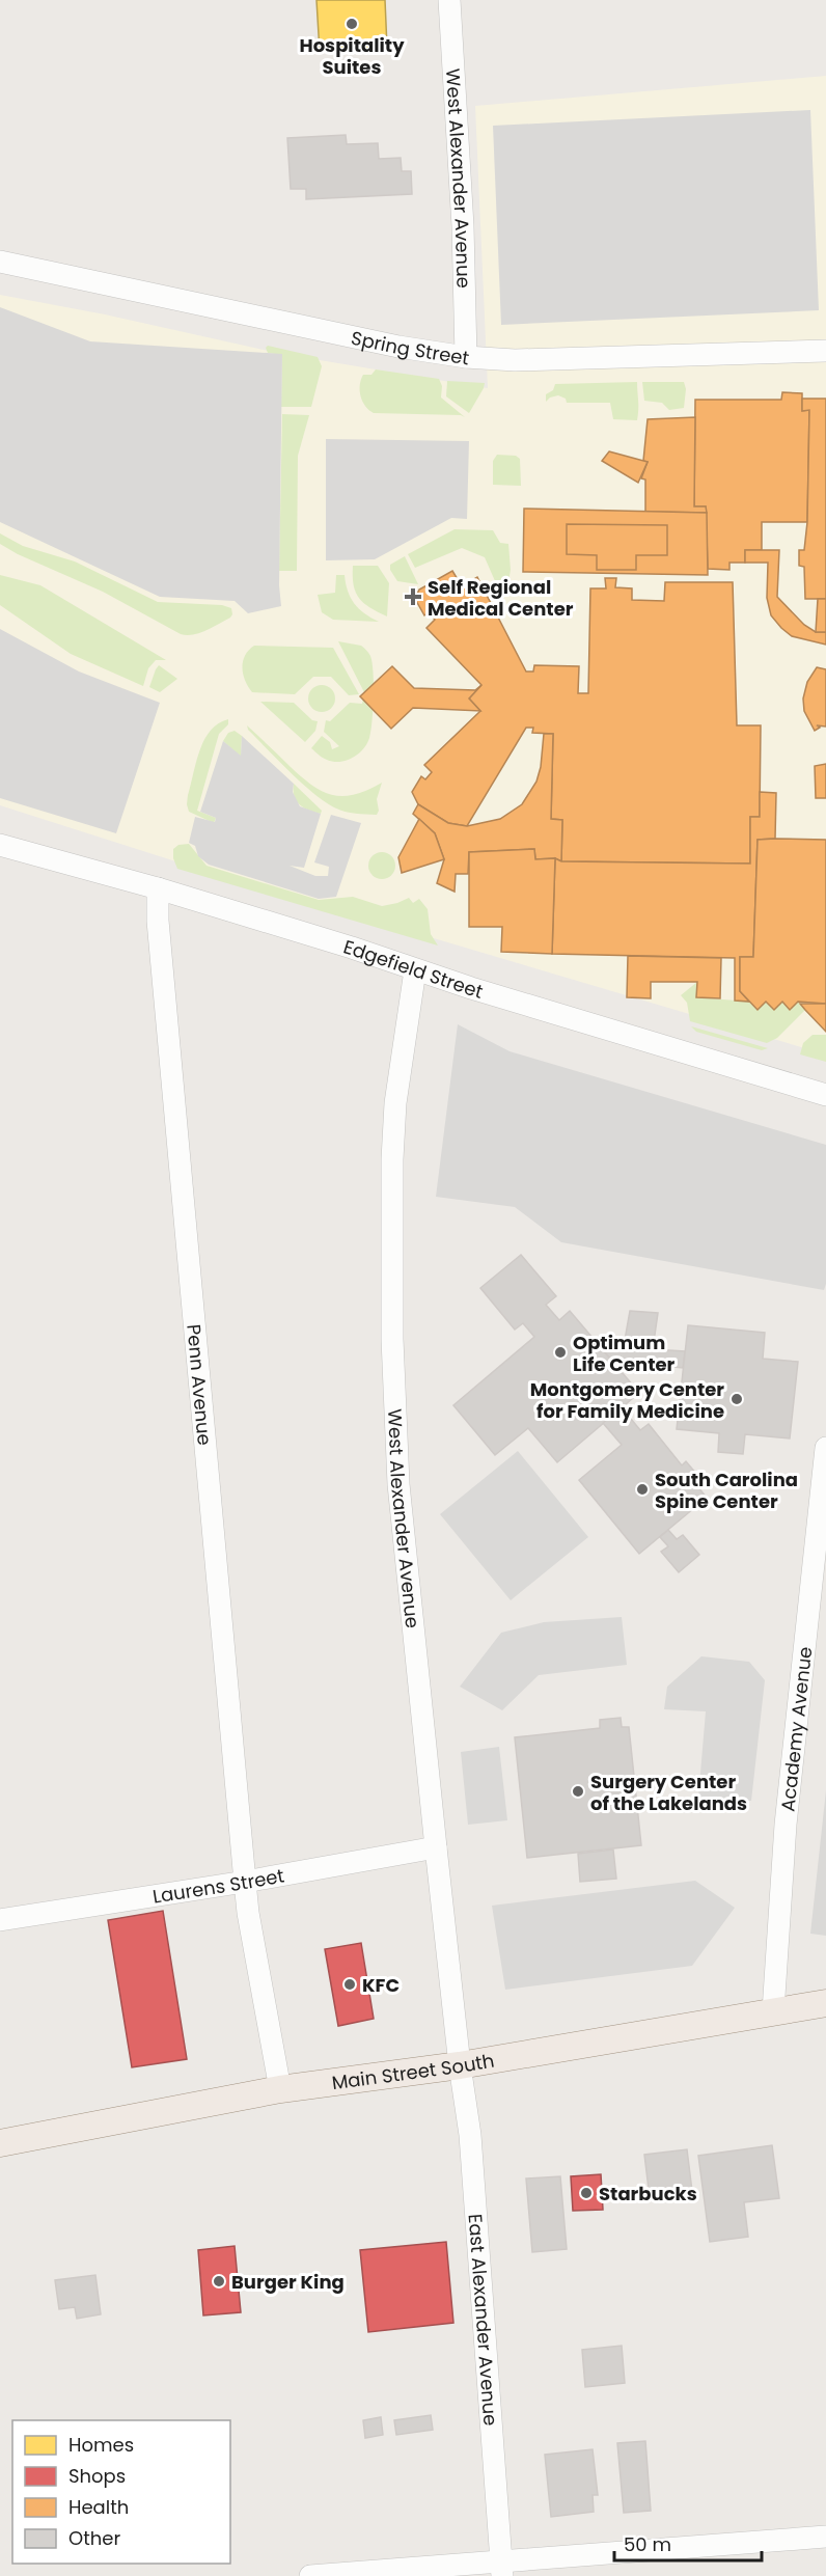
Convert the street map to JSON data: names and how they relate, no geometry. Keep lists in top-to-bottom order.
{
  "streets": {
    "main road": ["Main Street South"],
    "street": [
      "West Alexander Avenue",
      "Spring Street",
      "Edgefield Street",
      "Penn Avenue",
      "Academy Avenue",
      "Laurens Street",
      "East Alexander Avenue"
    ]
  },
  "crossings": [
    ["West Alexander Avenue", "Spring Street"],
    ["West Alexander Avenue", "Edgefield Street"],
    ["West Alexander Avenue", "Laurens Street"],
    ["West Alexander Avenue", "Main Street South"],
    ["West Alexander Avenue", "East Alexander Avenue"],
    ["Edgefield Street", "Penn Avenue"],
    ["Penn Avenue", "Laurens Street"],
    ["Penn Avenue", "Main Street South"],
    ["Academy Avenue", "Main Street South"],
    ["Main Street South", "East Alexander Avenue"]
  ],
  "places": {
    "other": [
      "Hospitality Suites",
      "Optimum Life Center",
      "Montgomery Center for Family Medicine",
      "South Carolina Spine Center",
      "Surgery Center of the Lakelands",
      "KFC",
      "Starbucks",
      "Burger King"
    ],
    "health": ["Self Regional Medical Center"]
  },
  "legend": [
    "Homes",
    "Shops",
    "Health",
    "Other"
  ],
  "scale_bar": "50 m"
}
